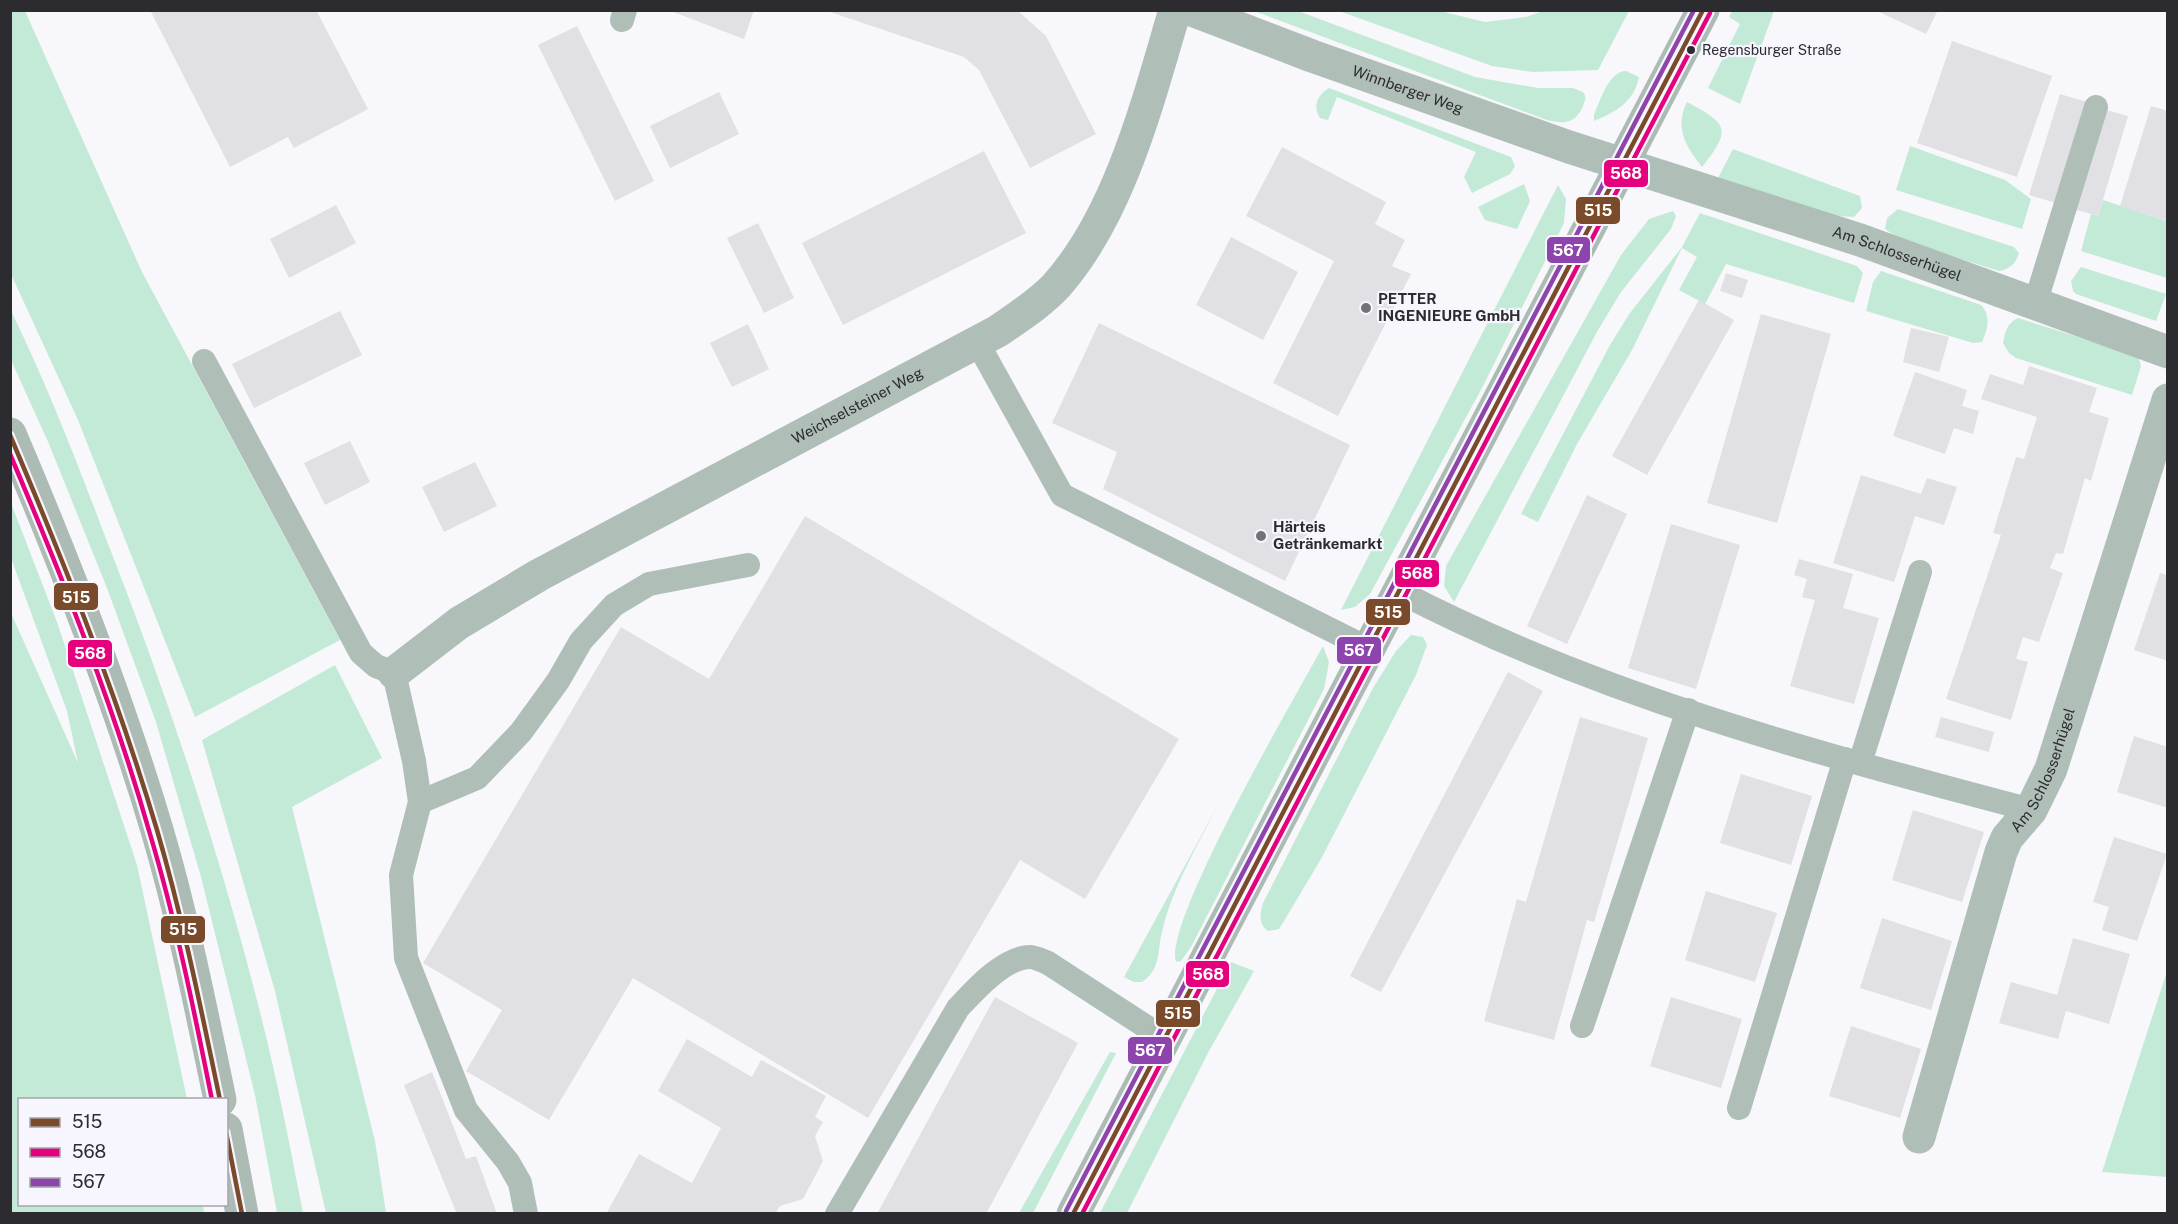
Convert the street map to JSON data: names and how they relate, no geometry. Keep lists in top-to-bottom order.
{
  "streets": {
    "street": ["Winnberger Weg", "Am Schlosserhügel", "Weichselsteiner Weg"]
  },
  "crossings": [
    ["Winnberger Weg", "Am Schlosserhügel"]
  ],
  "places": ["Regensburger Straße", "PETTER INGENIEURE GmbH", "Härteis Getränkemarkt"],
  "lines": ["transit line 515", "transit line 567", "transit line 568"],
  "legend": ["515", "568", "567"]
}
